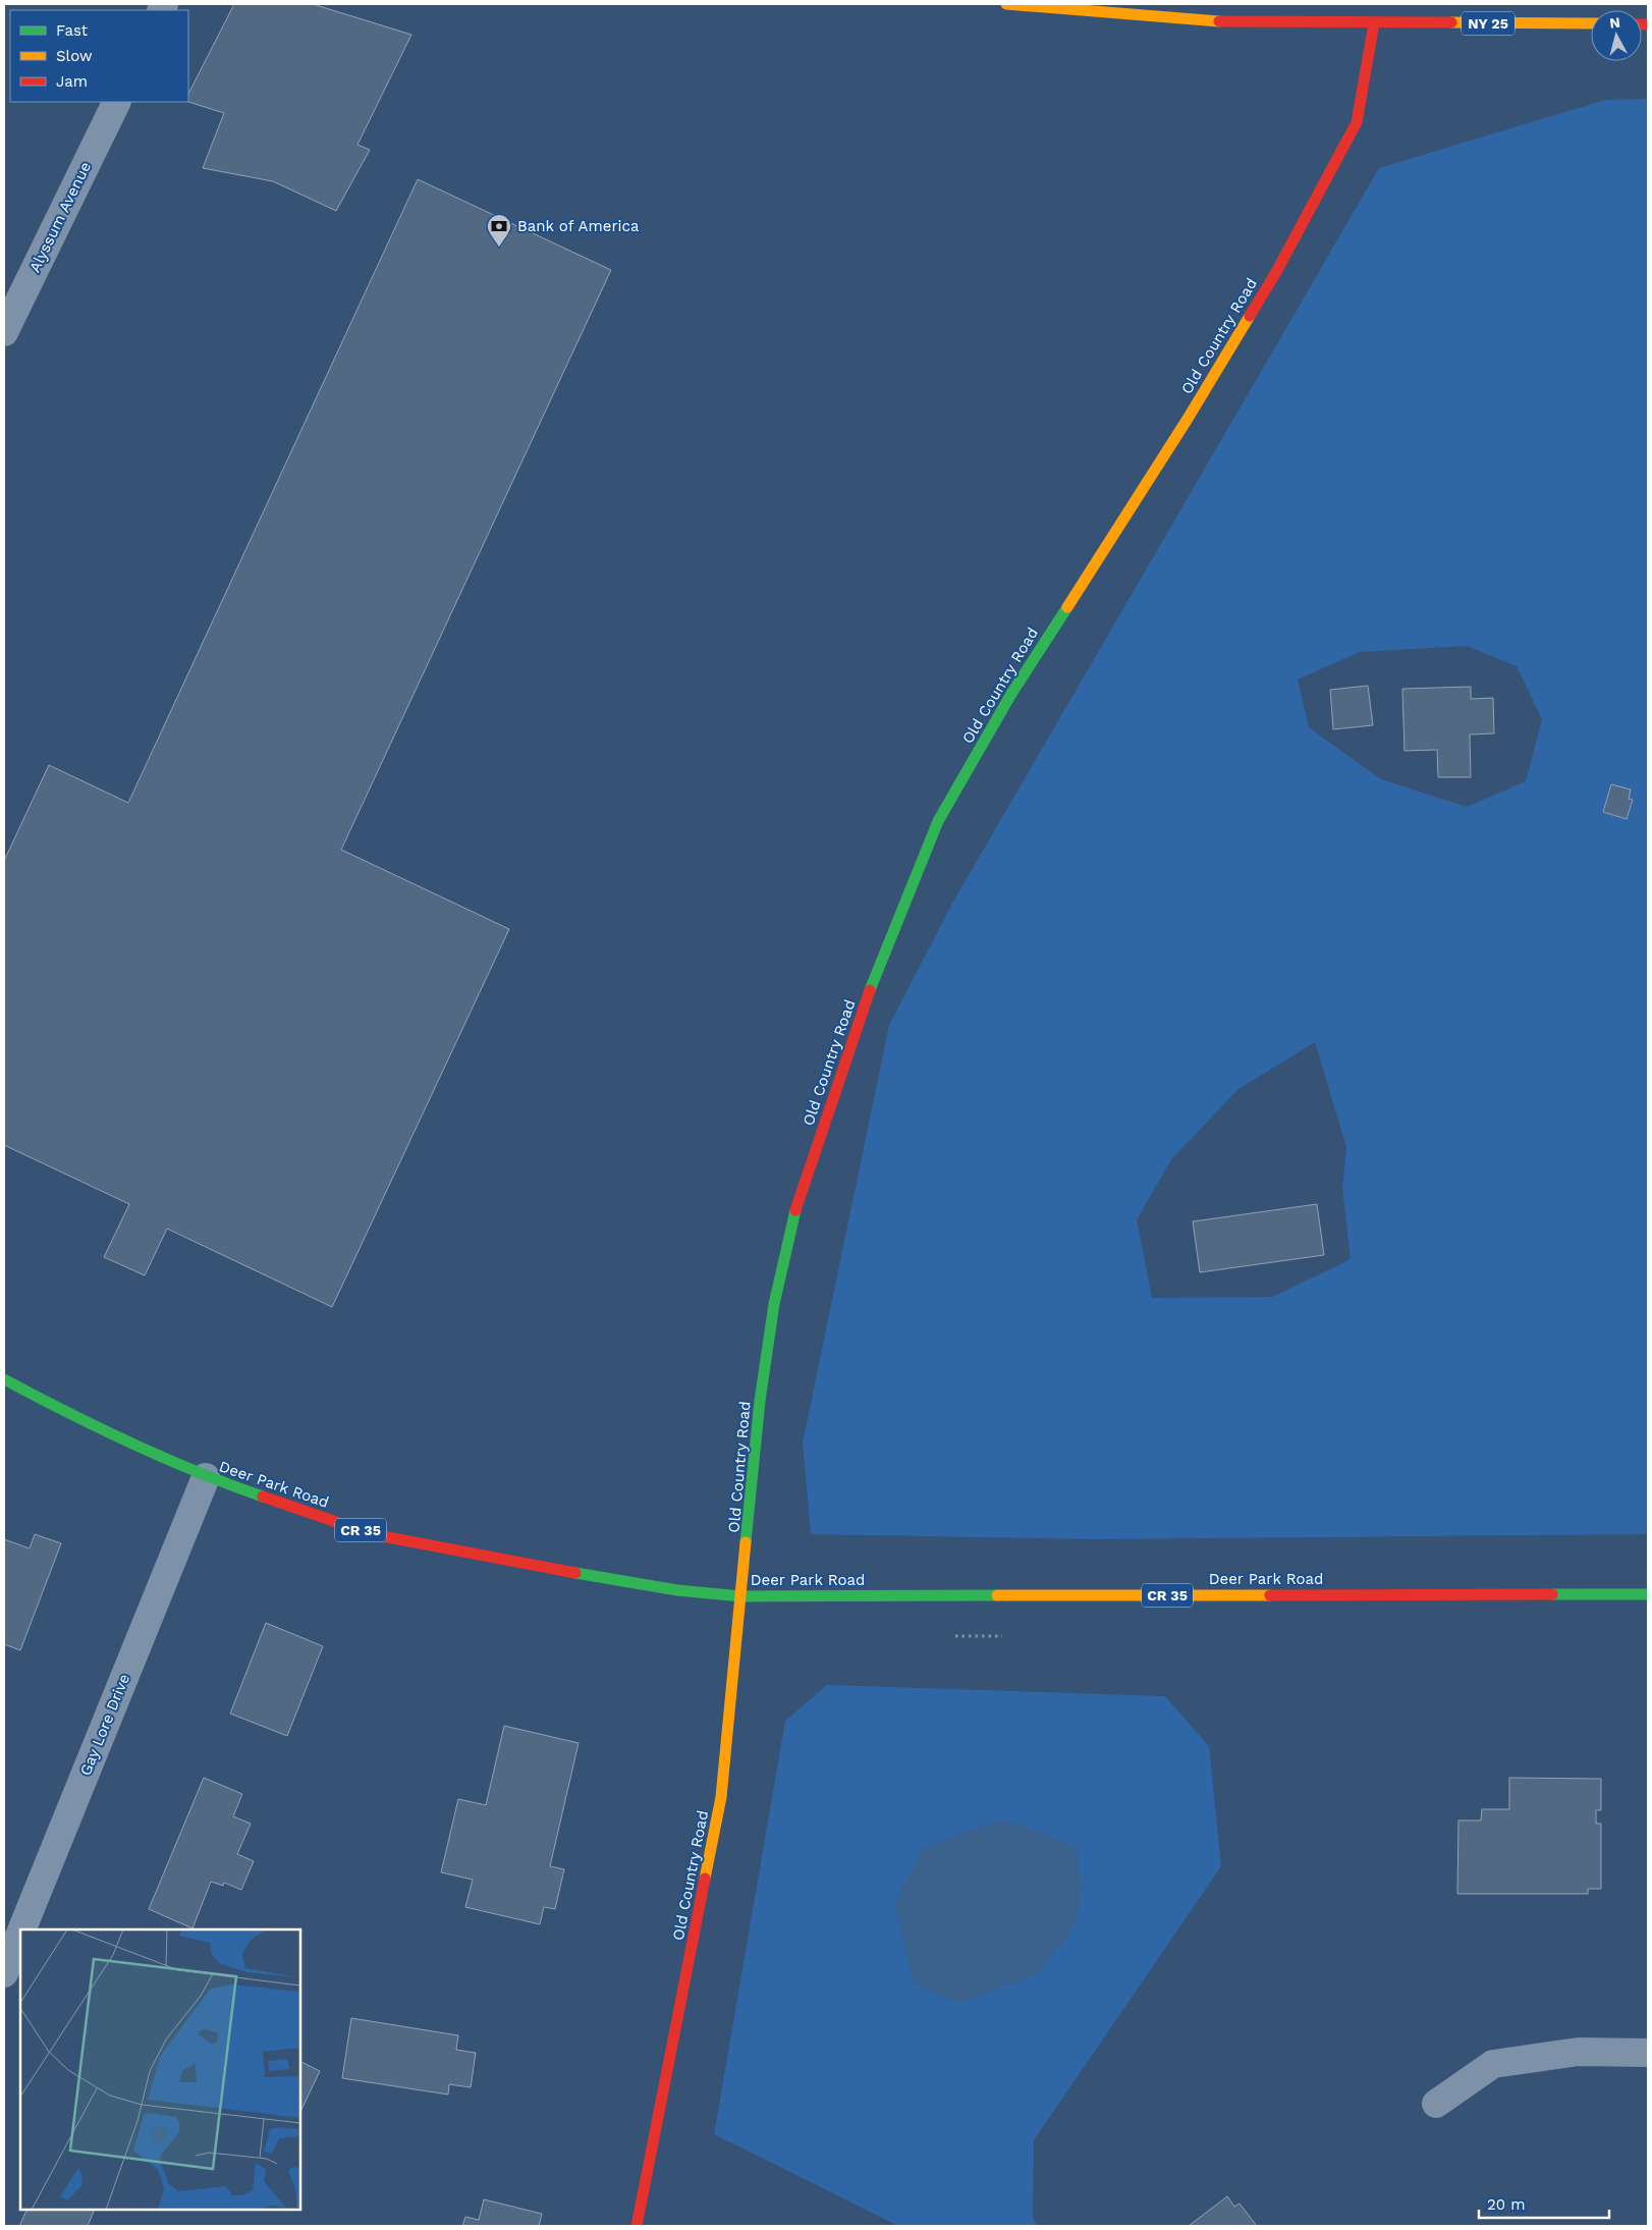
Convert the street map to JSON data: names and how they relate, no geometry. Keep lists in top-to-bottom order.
{
  "streets": {
    "main road": [
      "NY 25",
      "Old Country Road",
      "Deer Park Road",
      "CR 35"
    ],
    "street": ["Alyssum Avenue", "Gay Lore Drive"]
  },
  "crossings": [
    ["NY 25", "Old Country Road"],
    ["Old Country Road", "Deer Park Road"],
    ["Deer Park Road", "Gay Lore Drive"]
  ],
  "places": {
    "bank": ["Bank of America"]
  },
  "legend": ["Fast", "Slow", "Jam"],
  "scale_bar": "20 m",
  "north": "top"
}
